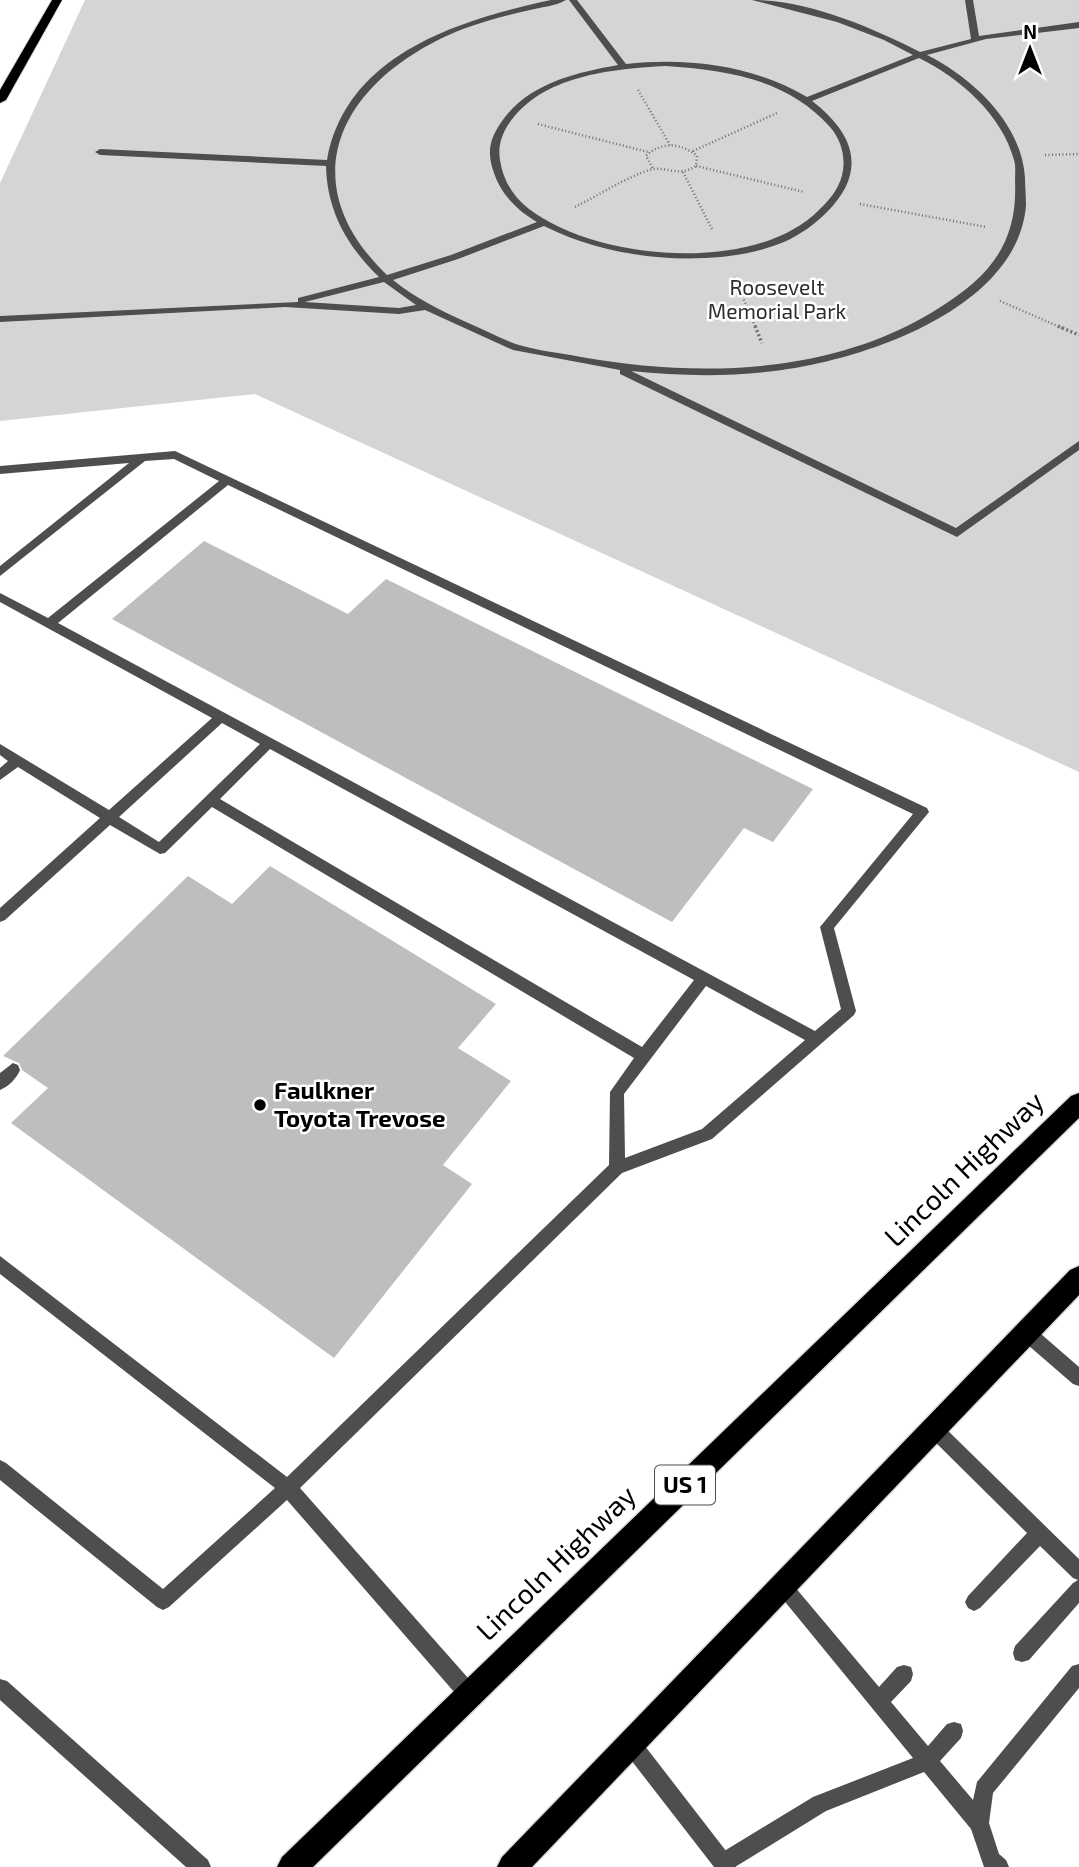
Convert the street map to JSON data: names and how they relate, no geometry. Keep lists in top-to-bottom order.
{
  "streets": {
    "highway": ["Lincoln Highway", "US 1"]
  },
  "parks": ["Roosevelt Memorial Park"],
  "places": ["Faulkner Toyota Trevose"],
  "north": "top"
}
